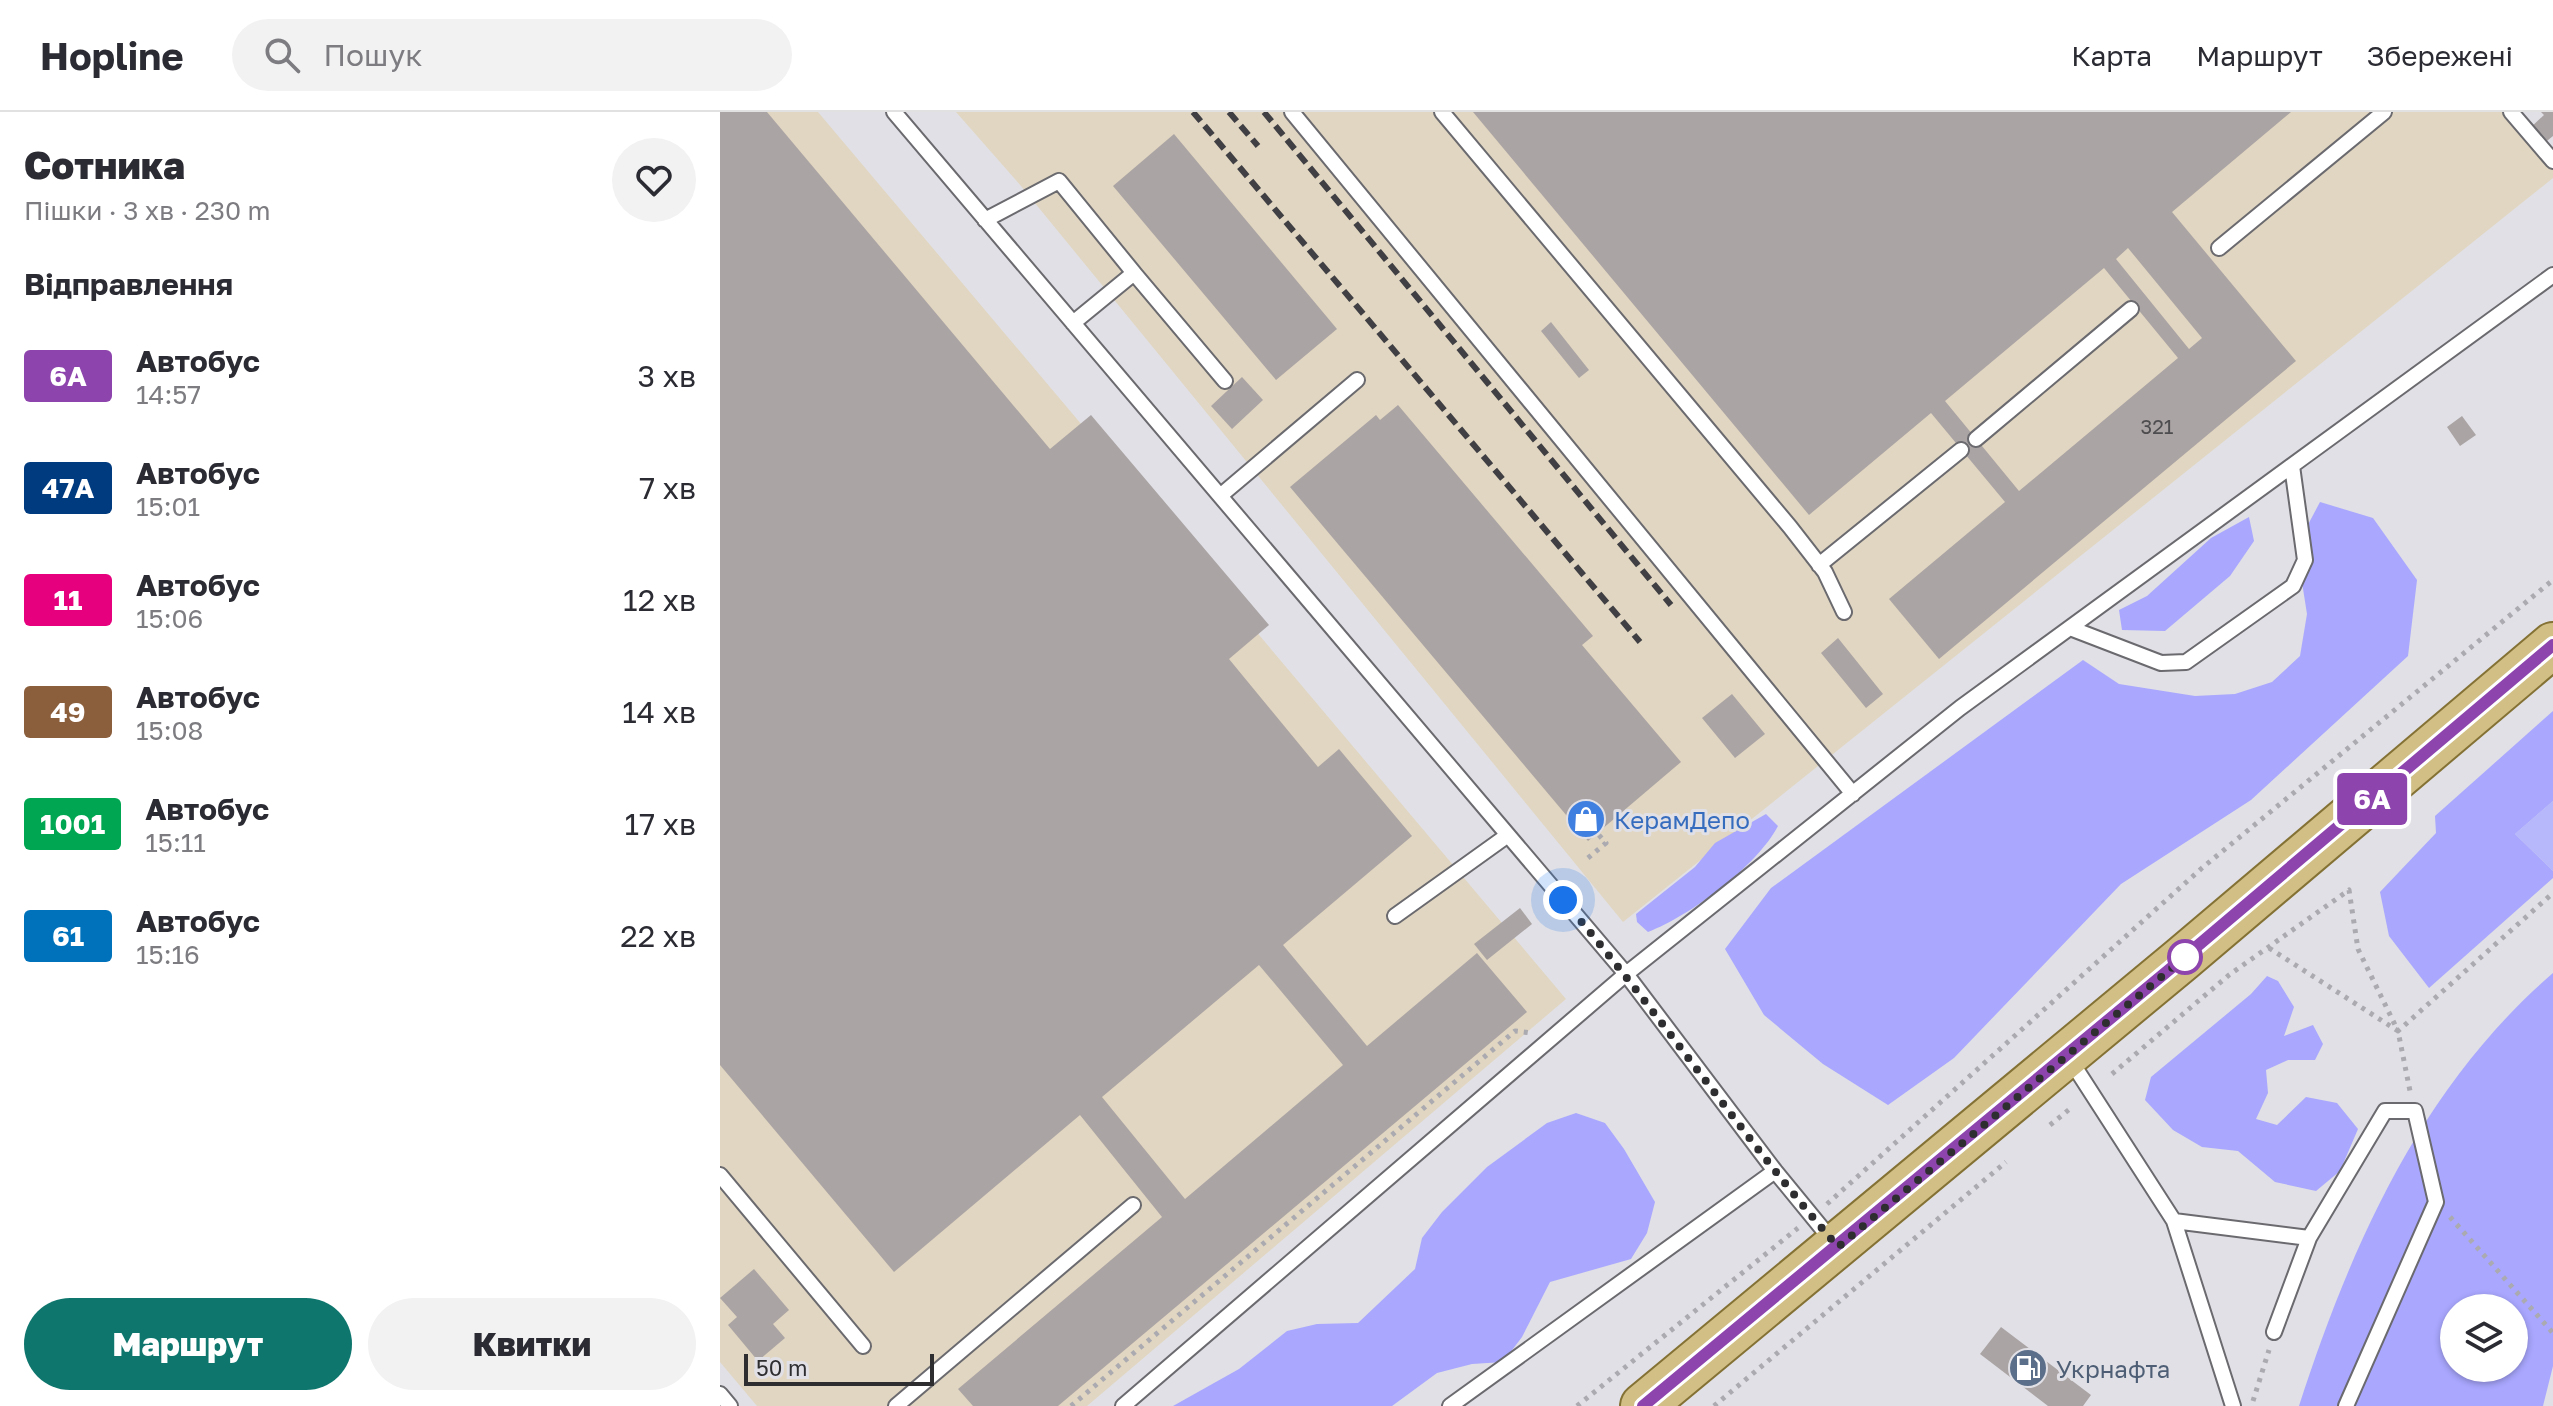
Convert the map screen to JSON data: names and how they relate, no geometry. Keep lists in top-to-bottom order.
{
  "places": {
    "shop": ["КерамДепо"],
    "fuel station": ["Укрнафта"]
  },
  "lines": ["bus line 6А"],
  "house_numbers": ["321"],
  "scale_bar": "50 m",
  "page": {
    "header": "Hopline",
    "search": "Пошук",
    "nav": ["Карта", "Маршрут", "Збережені"],
    "heading": [
      ["Сотника", "Пішки · 3 хв · 230 m"],
      "Відправлення"
    ],
    "on_map": "6А",
    "list": [
      {
        "mark": "6А",
        "name": "Автобус",
        "note": "14:57",
        "value": "3 хв"
      },
      {
        "mark": "47А",
        "name": "Автобус",
        "note": "15:01",
        "value": "7 хв"
      },
      {
        "mark": "11",
        "name": "Автобус",
        "note": "15:06",
        "value": "12 хв"
      },
      {
        "mark": "49",
        "name": "Автобус",
        "note": "15:08",
        "value": "14 хв"
      },
      {
        "mark": "1001",
        "name": "Автобус",
        "note": "15:11",
        "value": "17 хв"
      },
      {
        "mark": "61",
        "name": "Автобус",
        "note": "15:16",
        "value": "22 хв"
      }
    ],
    "buttons": ["Маршрут", "Квитки"],
    "scale": "50 m"
  }
}
